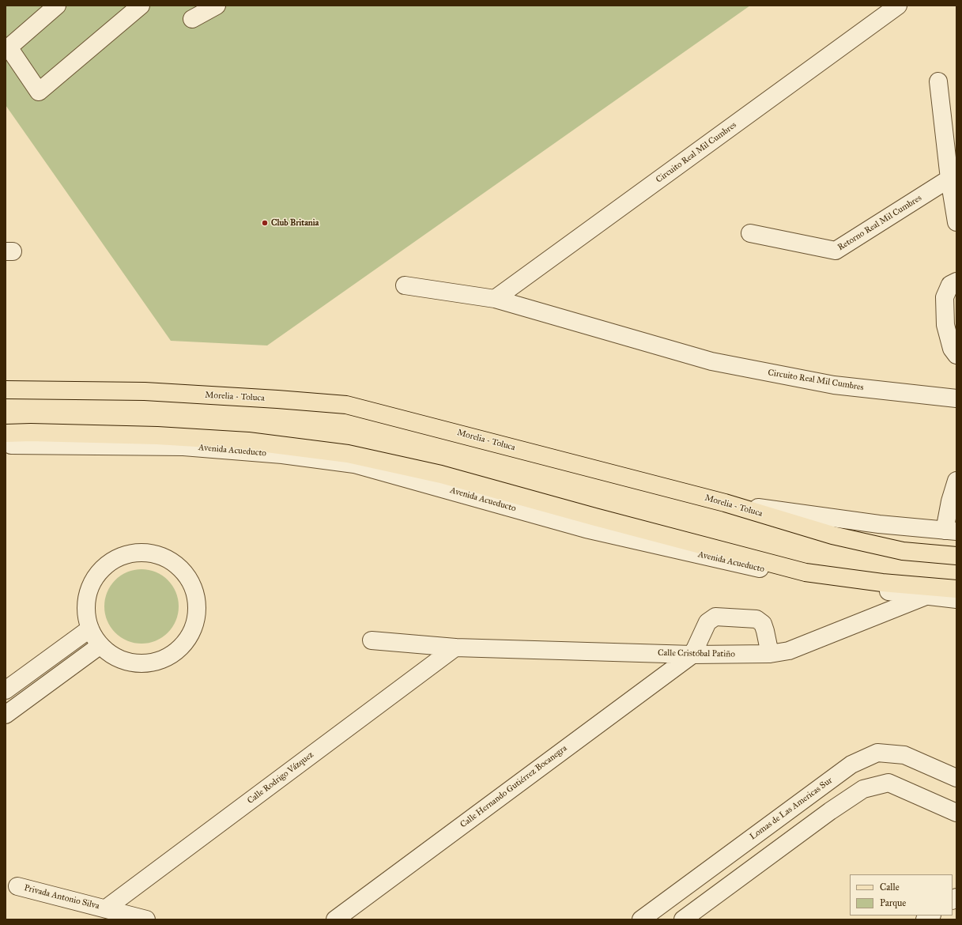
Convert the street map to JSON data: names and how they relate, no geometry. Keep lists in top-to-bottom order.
{
  "streets": {
    "main road": ["Morelia - Toluca"],
    "street": [
      "Circuito Real Mil Cumbres",
      "Retorno Real Mil Cumbres",
      "Avenida Acueducto",
      "Calle Cristóbal Patiño",
      "Calle Rodrigo Vázquez",
      "Calle Hernando Gutiérrez Bocanegra",
      "Lomas de Las Americas Sur",
      "Privada Antonio Silva"
    ]
  },
  "crossings": [
    ["Avenida Acueducto", "Calle Cristóbal Patiño"],
    ["Calle Cristóbal Patiño", "Calle Rodrigo Vázquez"],
    ["Calle Cristóbal Patiño", "Calle Hernando Gutiérrez Bocanegra"],
    ["Calle Rodrigo Vázquez", "Privada Antonio Silva"]
  ],
  "places": ["Club Britania"],
  "legend": ["Calle", "Parque"]
}
